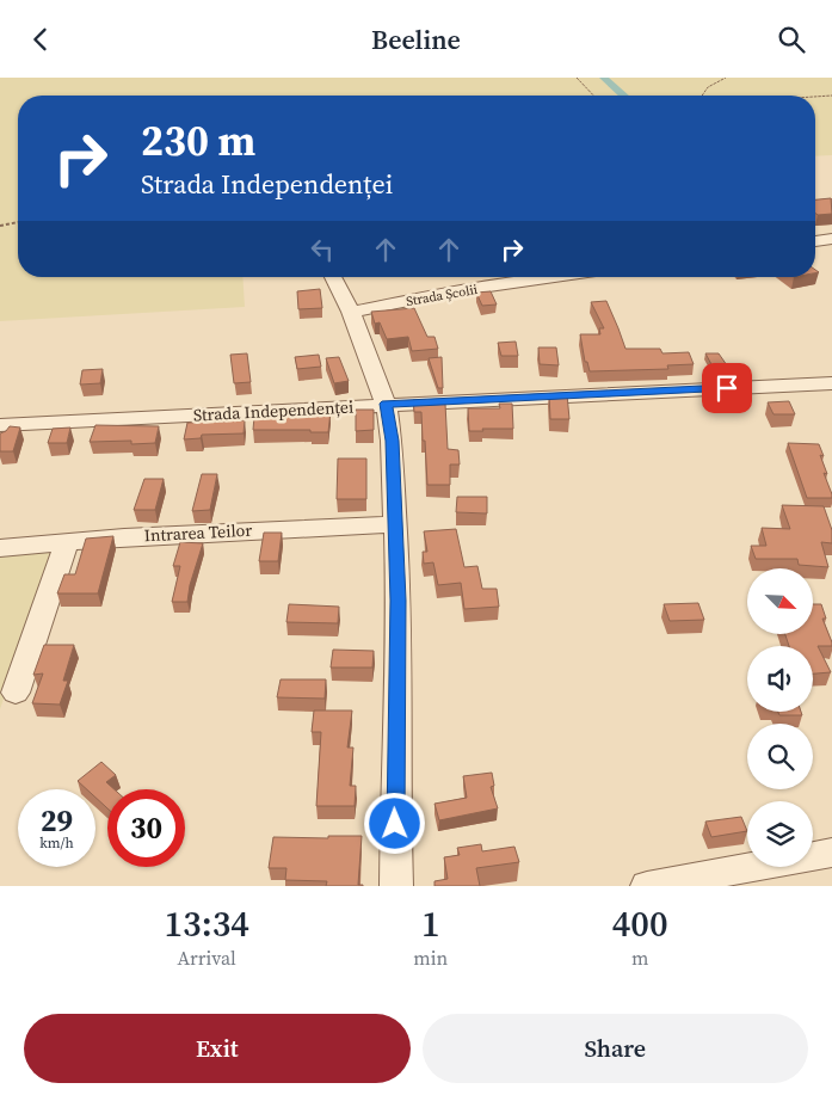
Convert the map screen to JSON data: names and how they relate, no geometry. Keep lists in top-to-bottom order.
{
  "streets": {
    "street": ["Strada Școlii", "Strada Independenței", "Intrarea Teilor"]
  },
  "north": "bottom right",
  "page": {
    "header": "Beeline",
    "turn": ["230 m", "Strada Independenței"],
    "speed": "29 km/h",
    "limit": "30",
    "eta": [
      "13:34",
      "Arrival",
      "1",
      "min",
      "400",
      "m"
    ],
    "buttons": ["Exit", "Share"]
  }
}
